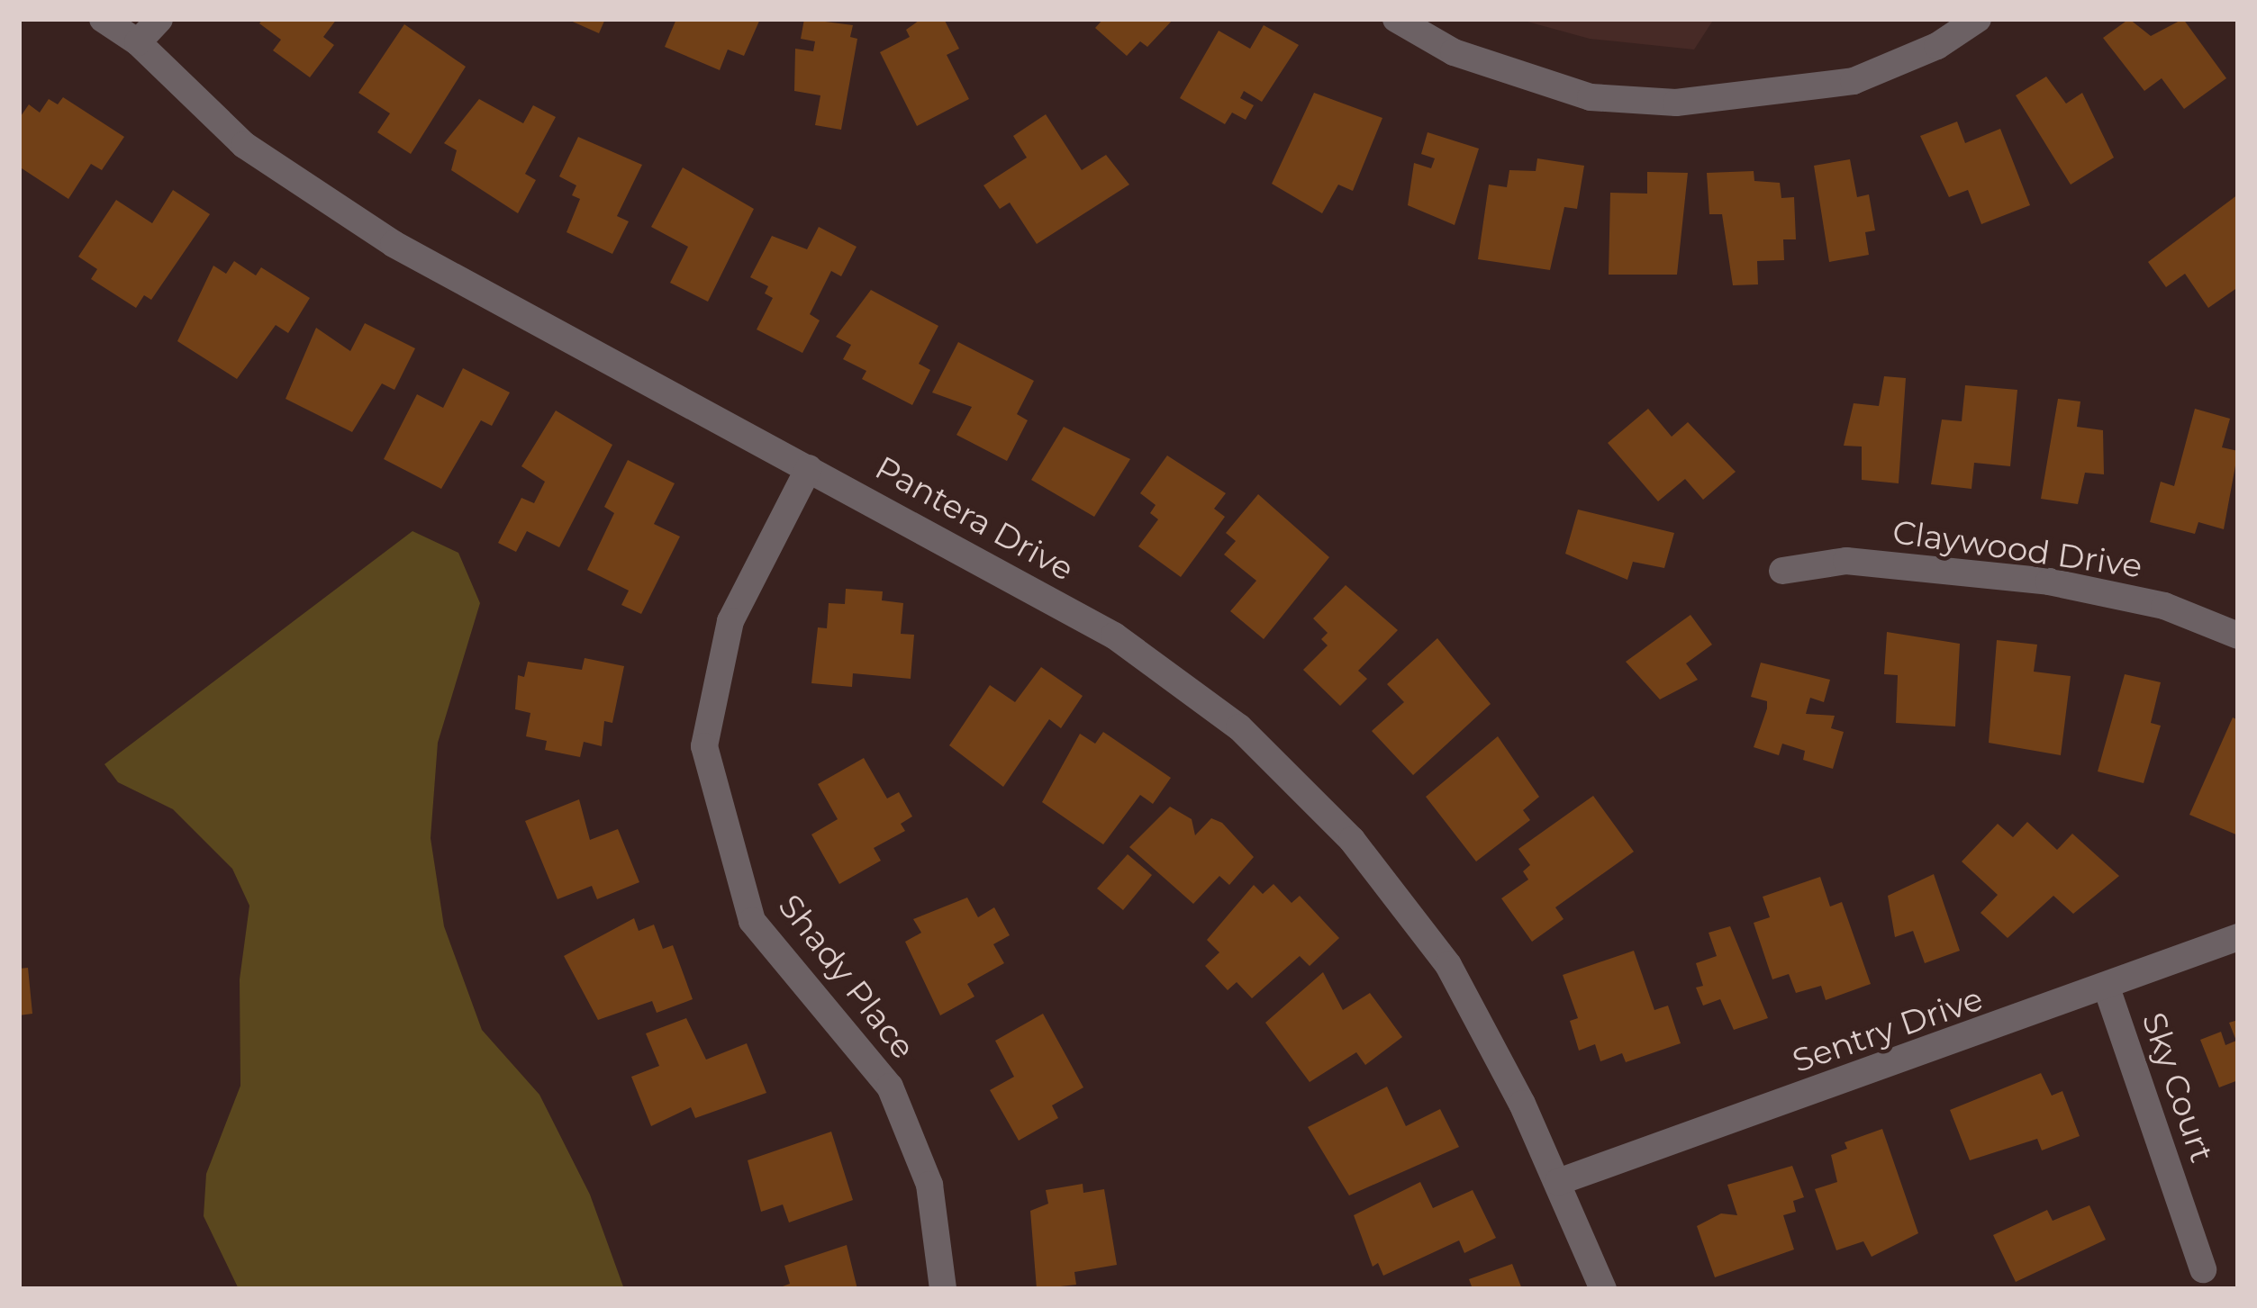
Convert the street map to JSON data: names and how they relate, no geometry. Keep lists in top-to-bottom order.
{
  "streets": {
    "street": [
      "Pantera Drive",
      "Claywood Drive",
      "Shady Place",
      "Sentry Drive",
      "Sky Court"
    ]
  },
  "crossings": [
    ["Pantera Drive", "Shady Place"],
    ["Pantera Drive", "Sentry Drive"],
    ["Sentry Drive", "Sky Court"]
  ]
}
